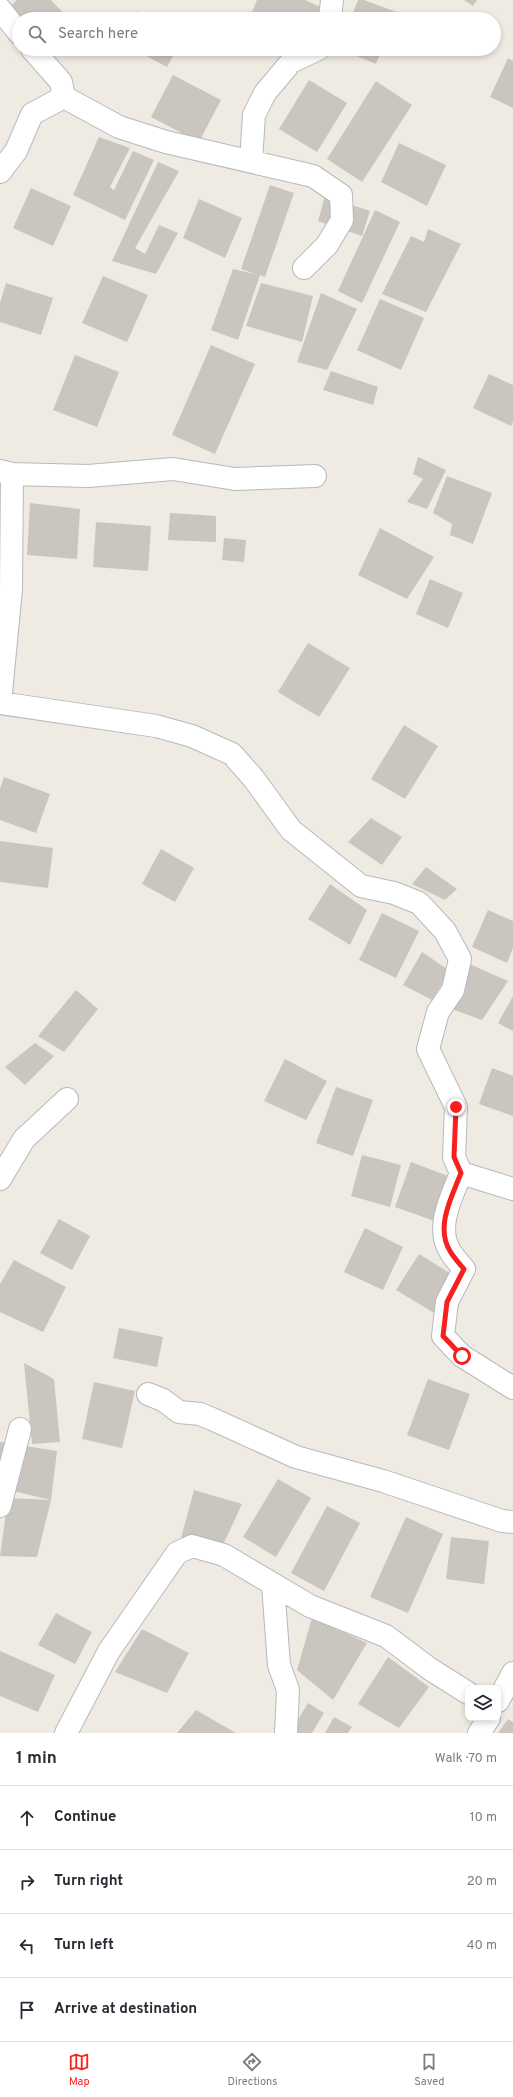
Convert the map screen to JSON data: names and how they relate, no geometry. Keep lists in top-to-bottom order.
{
  "page": {
    "search": "Search here",
    "heading": ["1 min", "Walk · 70 m"],
    "list": [
      ["Continue", "10 m"],
      ["Turn right", "20 m"],
      ["Turn left", "40 m"],
      "Arrive at destination"
    ],
    "nav": ["Map", "Directions", "Saved"]
  }
}
